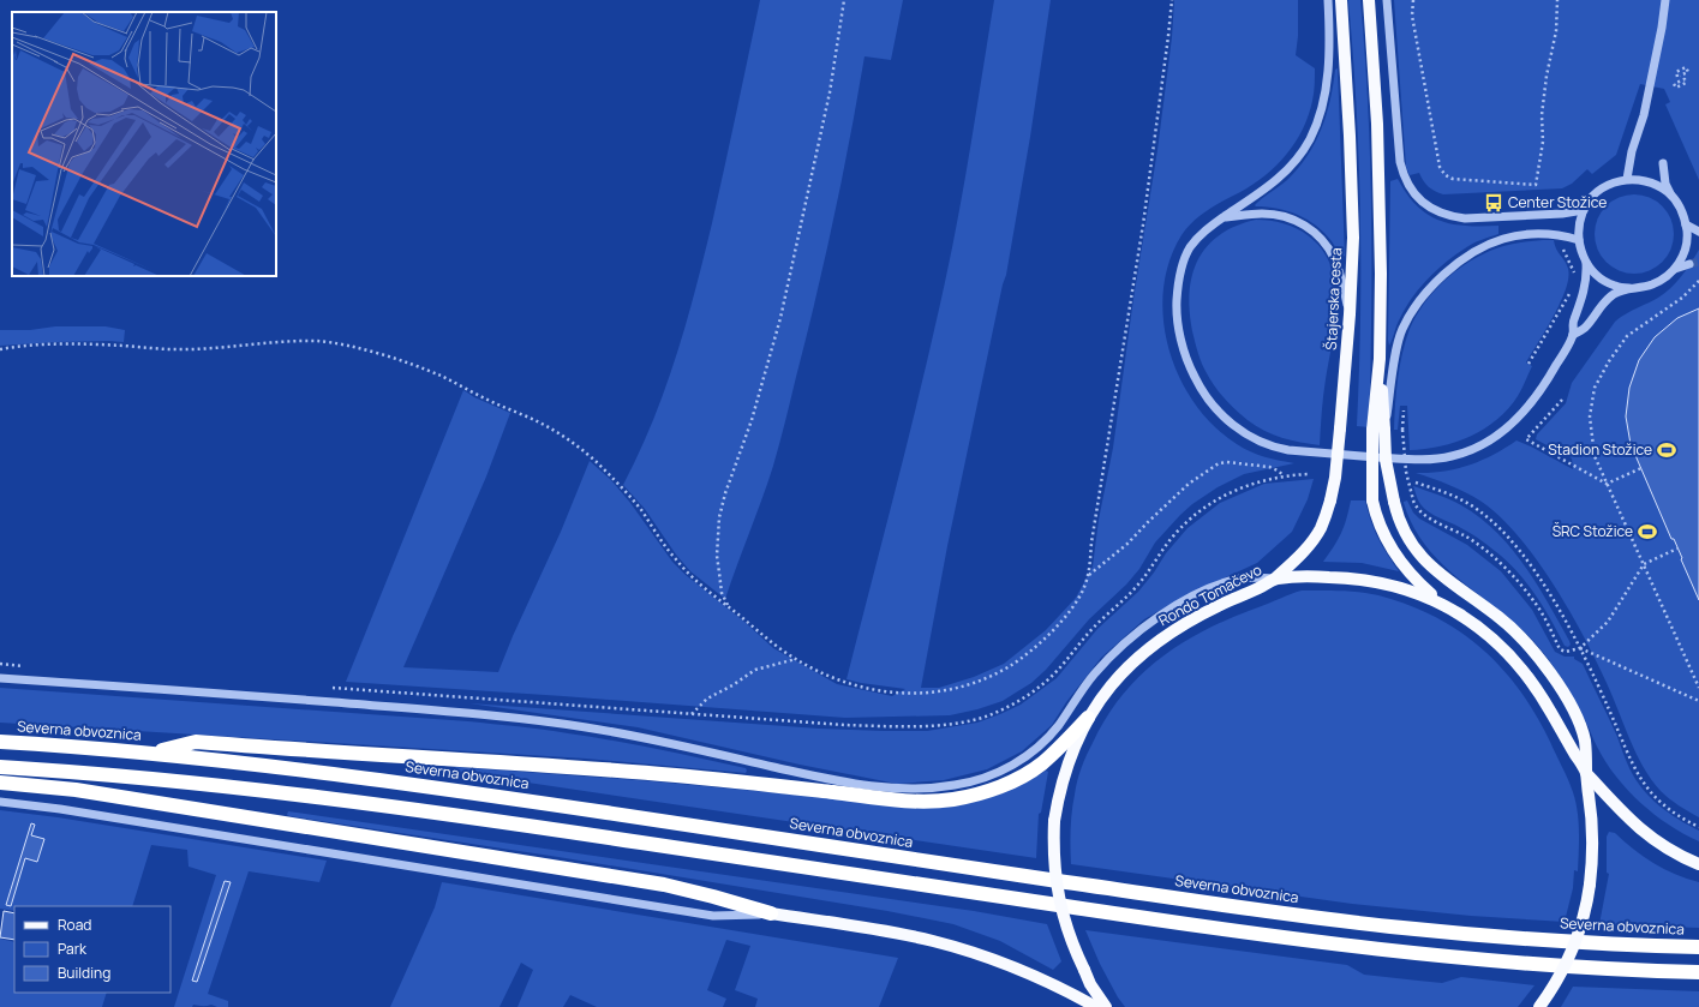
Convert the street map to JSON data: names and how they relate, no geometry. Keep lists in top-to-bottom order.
{
  "streets": {
    "highway": ["Severna obvoznica"],
    "main road": ["Štajerska cesta", "Rondo Tomačevo"]
  },
  "crossings": [
    ["Štajerska cesta", "Rondo Tomačevo"]
  ],
  "places": {
    "bus stop": ["Center Stožice"],
    "sports": ["Stadion Stožice", "ŠRC Stožice"]
  },
  "legend": ["Road", "Park", "Building"]
}
